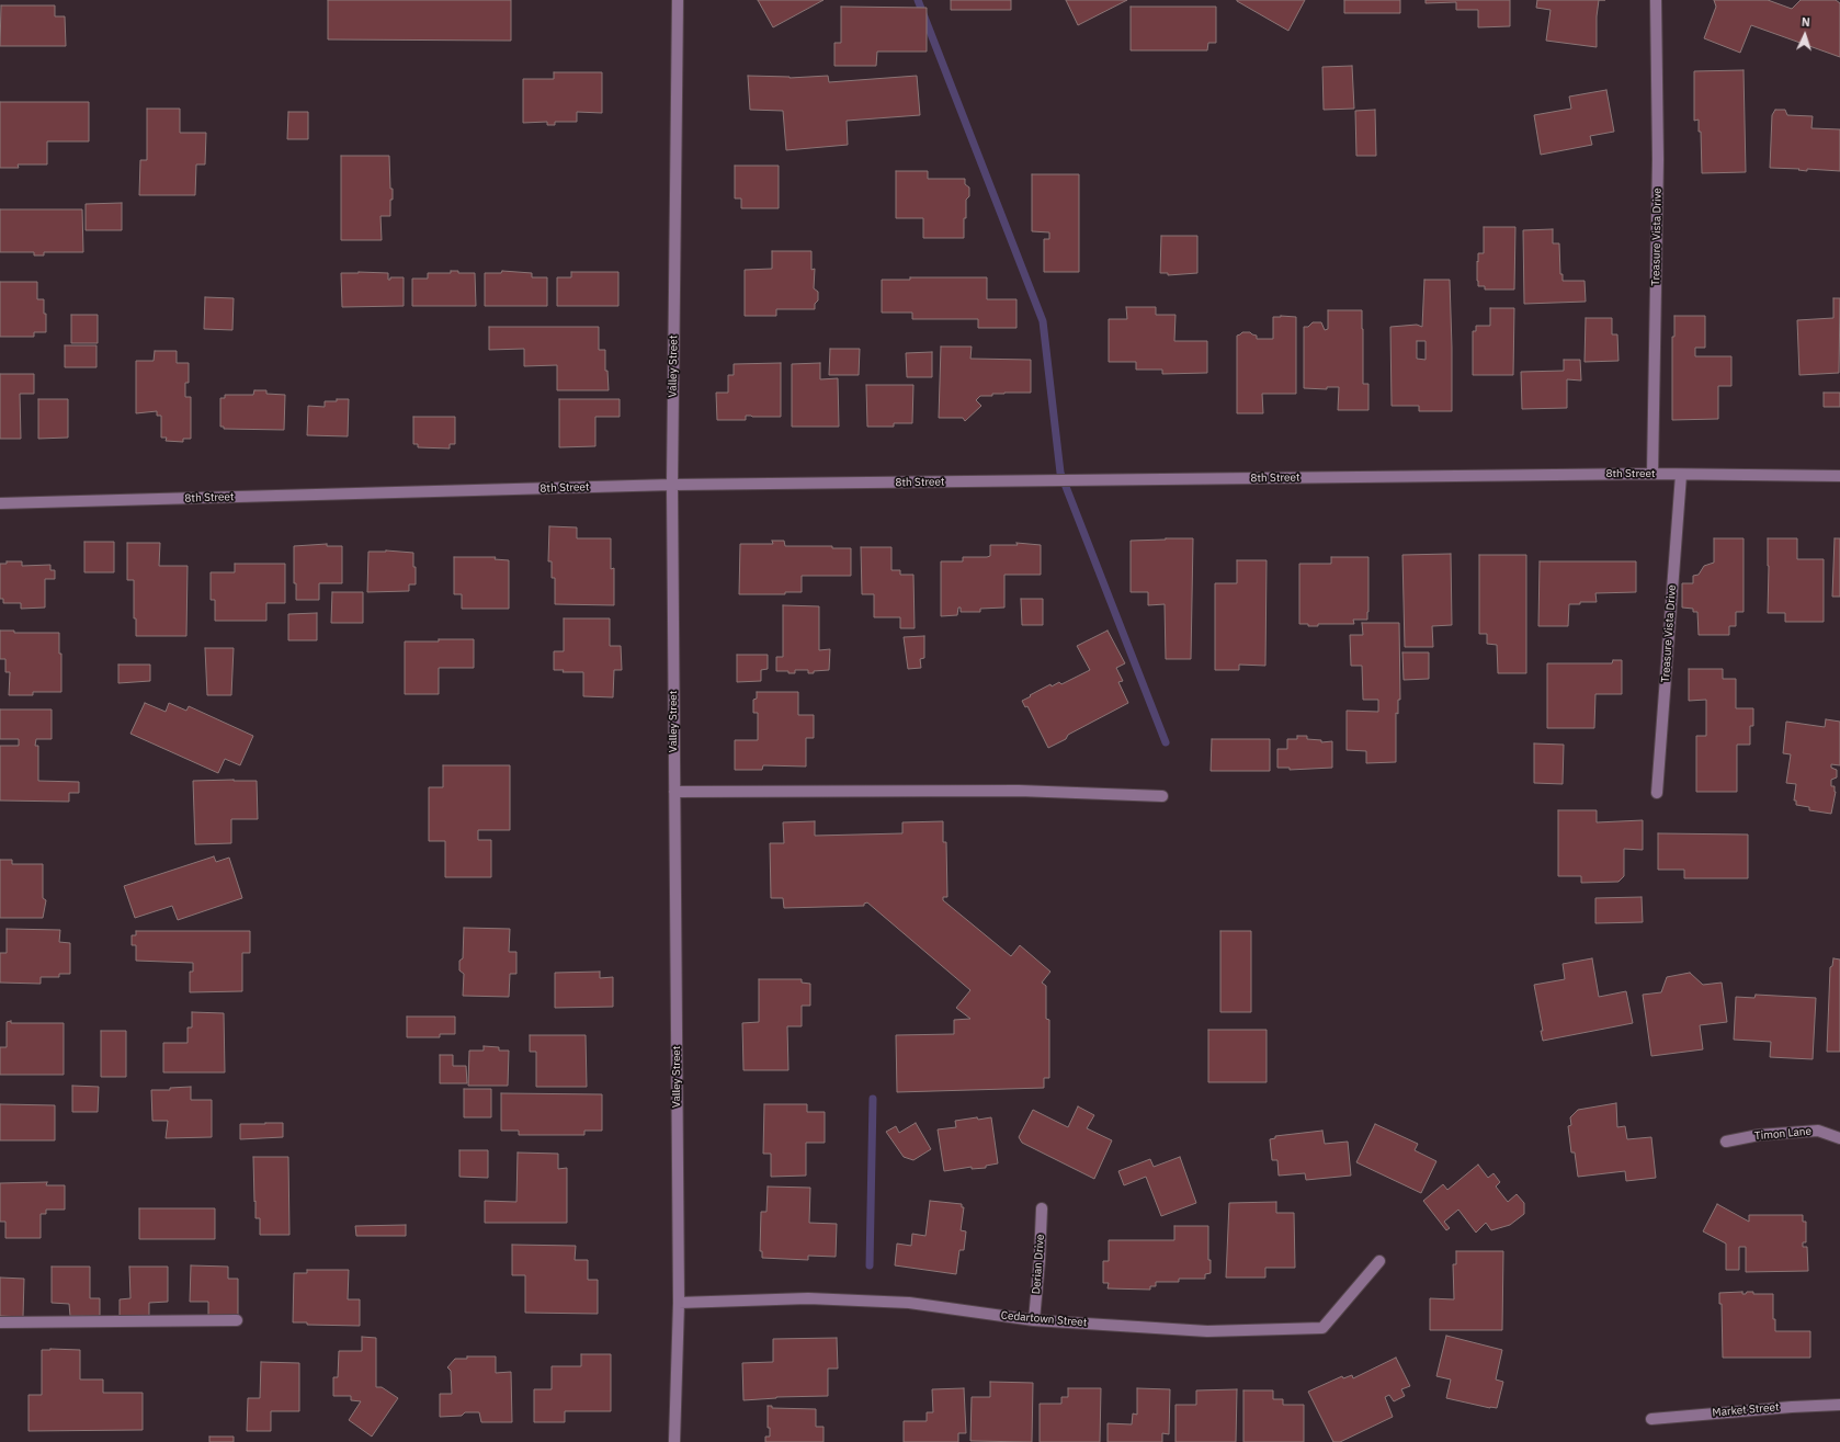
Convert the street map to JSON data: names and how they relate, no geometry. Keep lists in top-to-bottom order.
{
  "streets": {
    "street": [
      "Treasure Vista Drive",
      "Valley Street",
      "8th Street",
      "Timon Lane",
      "Derian Drive",
      "Cedartown Street",
      "Market Street"
    ]
  },
  "crossings": [
    ["Treasure Vista Drive", "8th Street"],
    ["Valley Street", "8th Street"],
    ["Valley Street", "Cedartown Street"],
    ["Derian Drive", "Cedartown Street"]
  ],
  "north": "top"
}
